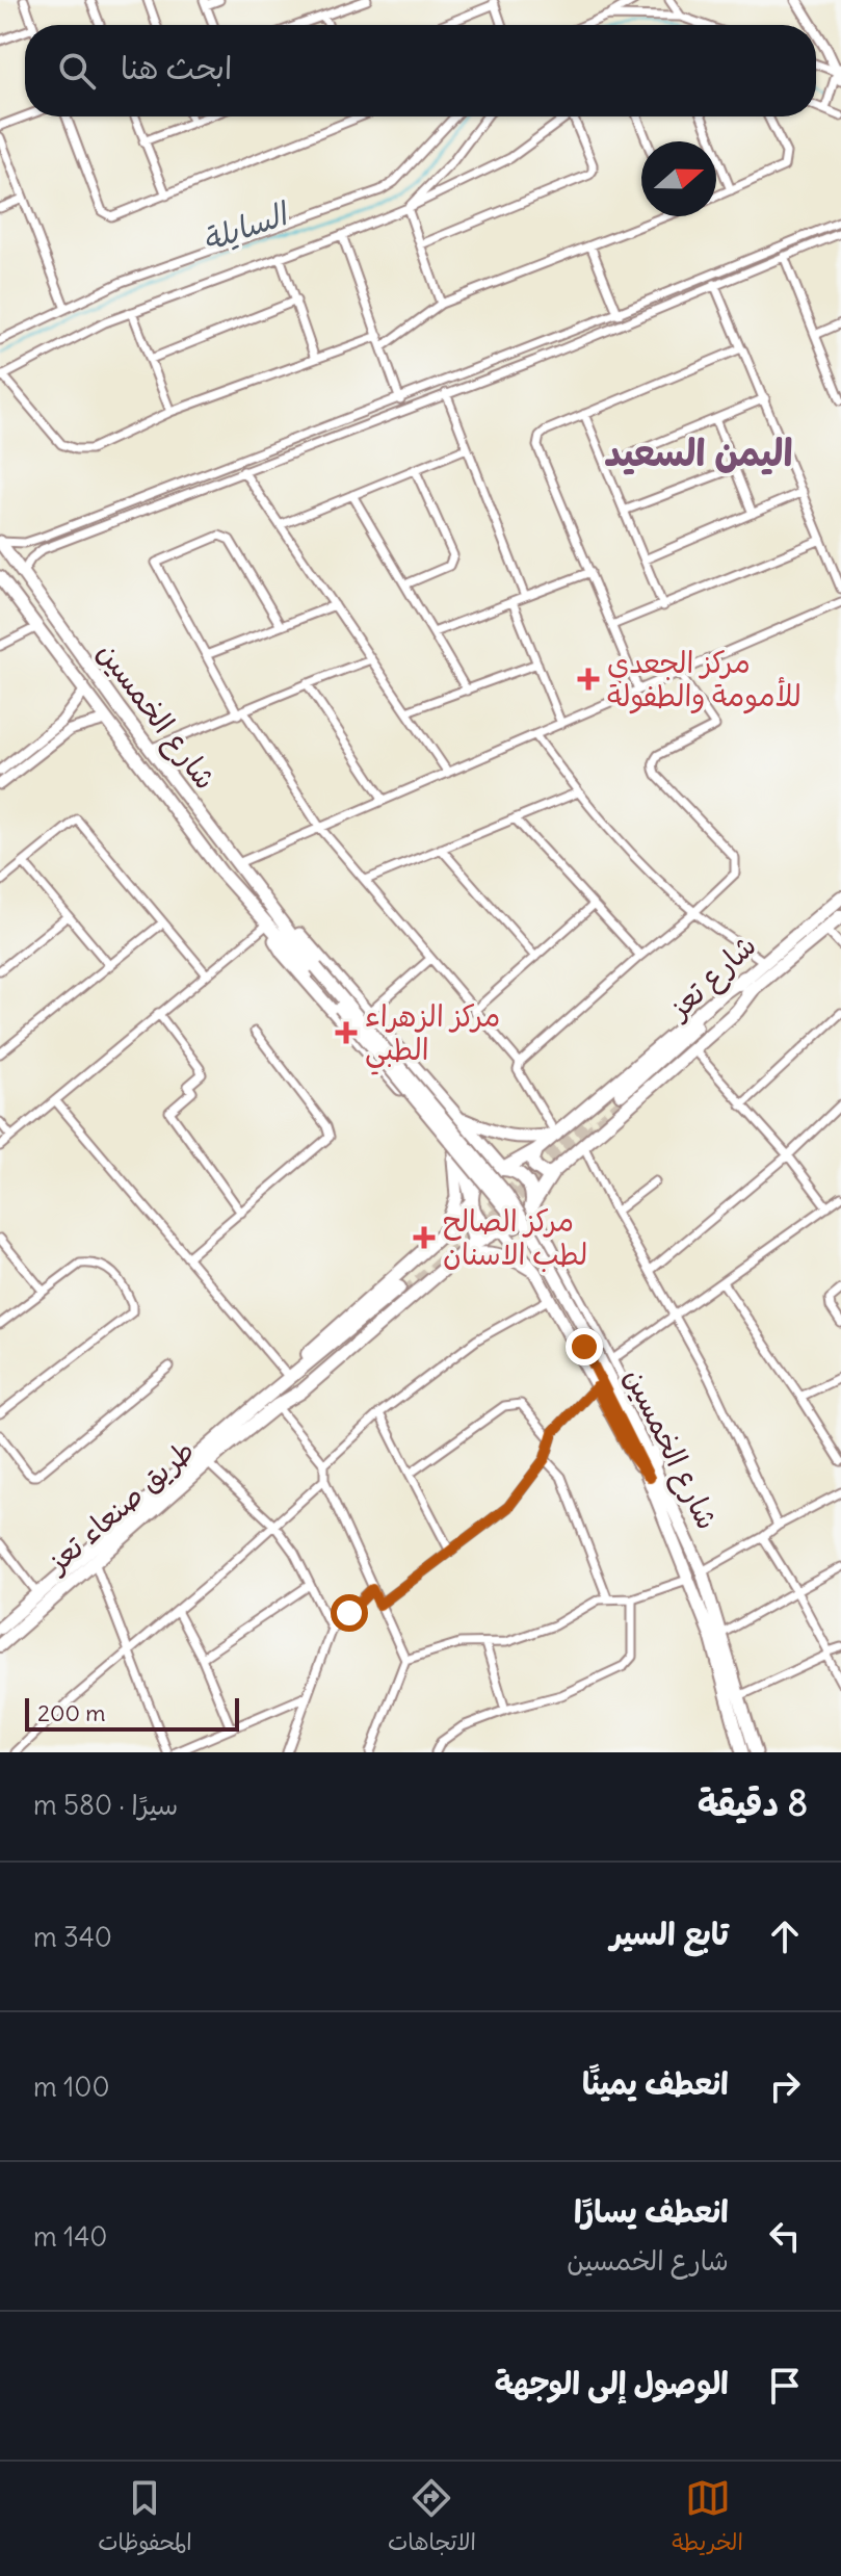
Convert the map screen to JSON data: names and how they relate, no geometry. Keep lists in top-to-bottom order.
{
  "streets": {
    "highway": ["شارع تعز", "طريق صنعاء تعز"],
    "main road": ["شارع الخمسين"]
  },
  "crossings": [
    ["شارع الخمسين", "طريق صنعاء تعز"]
  ],
  "districts": ["اليمن السعيد"],
  "water": ["السايلة"],
  "places": {
    "health": ["مركز الجعدي للأمومة والطفولة", "مركز الزهراء الطبي", "مركز الصالح لطب الاسنان"]
  },
  "scale_bar": "200 m",
  "north": "right",
  "page": {
    "search": "ابحث هنا",
    "scale": "200 m",
    "heading": ["8 دقيقة", "سيرًا · 580 m"],
    "list": [
      ["تابع السير", "340 m"],
      ["انعطف يمينًا", "100 m"],
      ["انعطف يسارًا", "شارع الخمسين", "140 m"],
      "الوصول إلى الوجهة"
    ],
    "nav": ["الخريطة", "الاتجاهات", "المحفوظات"]
  }
}
